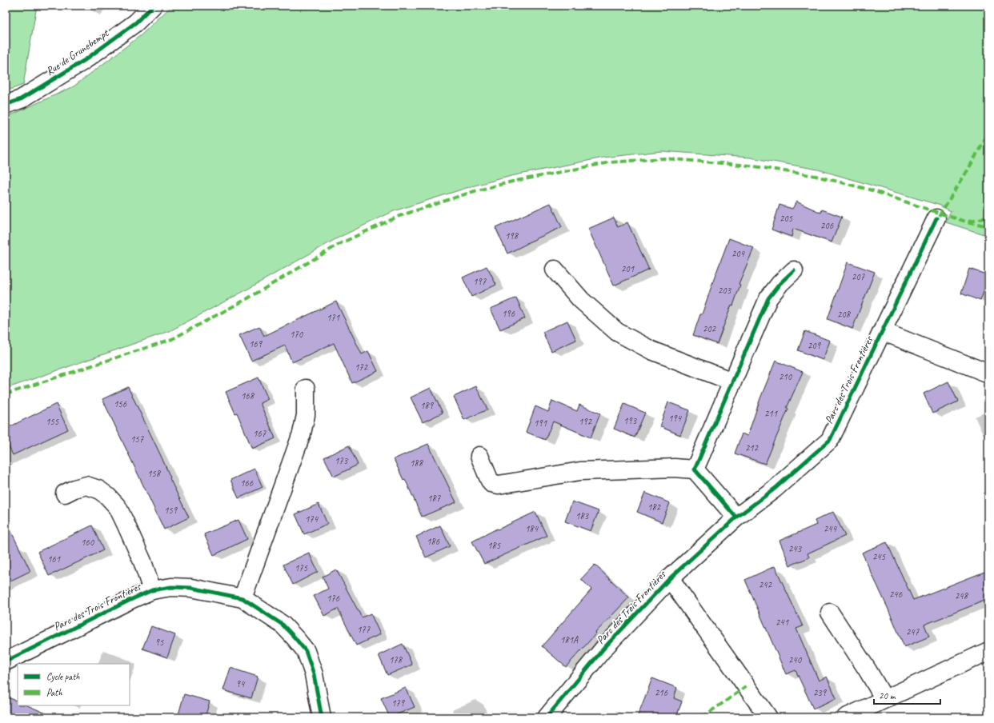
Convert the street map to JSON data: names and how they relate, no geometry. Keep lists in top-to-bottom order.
{
  "streets": {
    "street": ["Rue de Grunebempt", "Parc des Trois Frontières"]
  },
  "house_numbers": [
    "205",
    "206",
    "198",
    "204",
    "201",
    "207",
    "197",
    "203",
    "196",
    "208",
    "171",
    "202",
    "170",
    "169",
    "209",
    "172",
    "210",
    "168",
    "156",
    "189",
    "211",
    "194",
    "193",
    "155",
    "192",
    "191",
    "167",
    "157",
    "212",
    "173",
    "188",
    "158",
    "166",
    "187",
    "182",
    "159",
    "183",
    "174",
    "184",
    "244",
    "186",
    "160",
    "185",
    "243",
    "245",
    "161",
    "175",
    "242",
    "246",
    "248",
    "176",
    "241",
    "177",
    "247",
    "181A",
    "95",
    "178",
    "240",
    "94",
    "216",
    "239",
    "179"
  ],
  "legend": ["Cycle path", "Path"],
  "scale_bar": "20 m"
}
